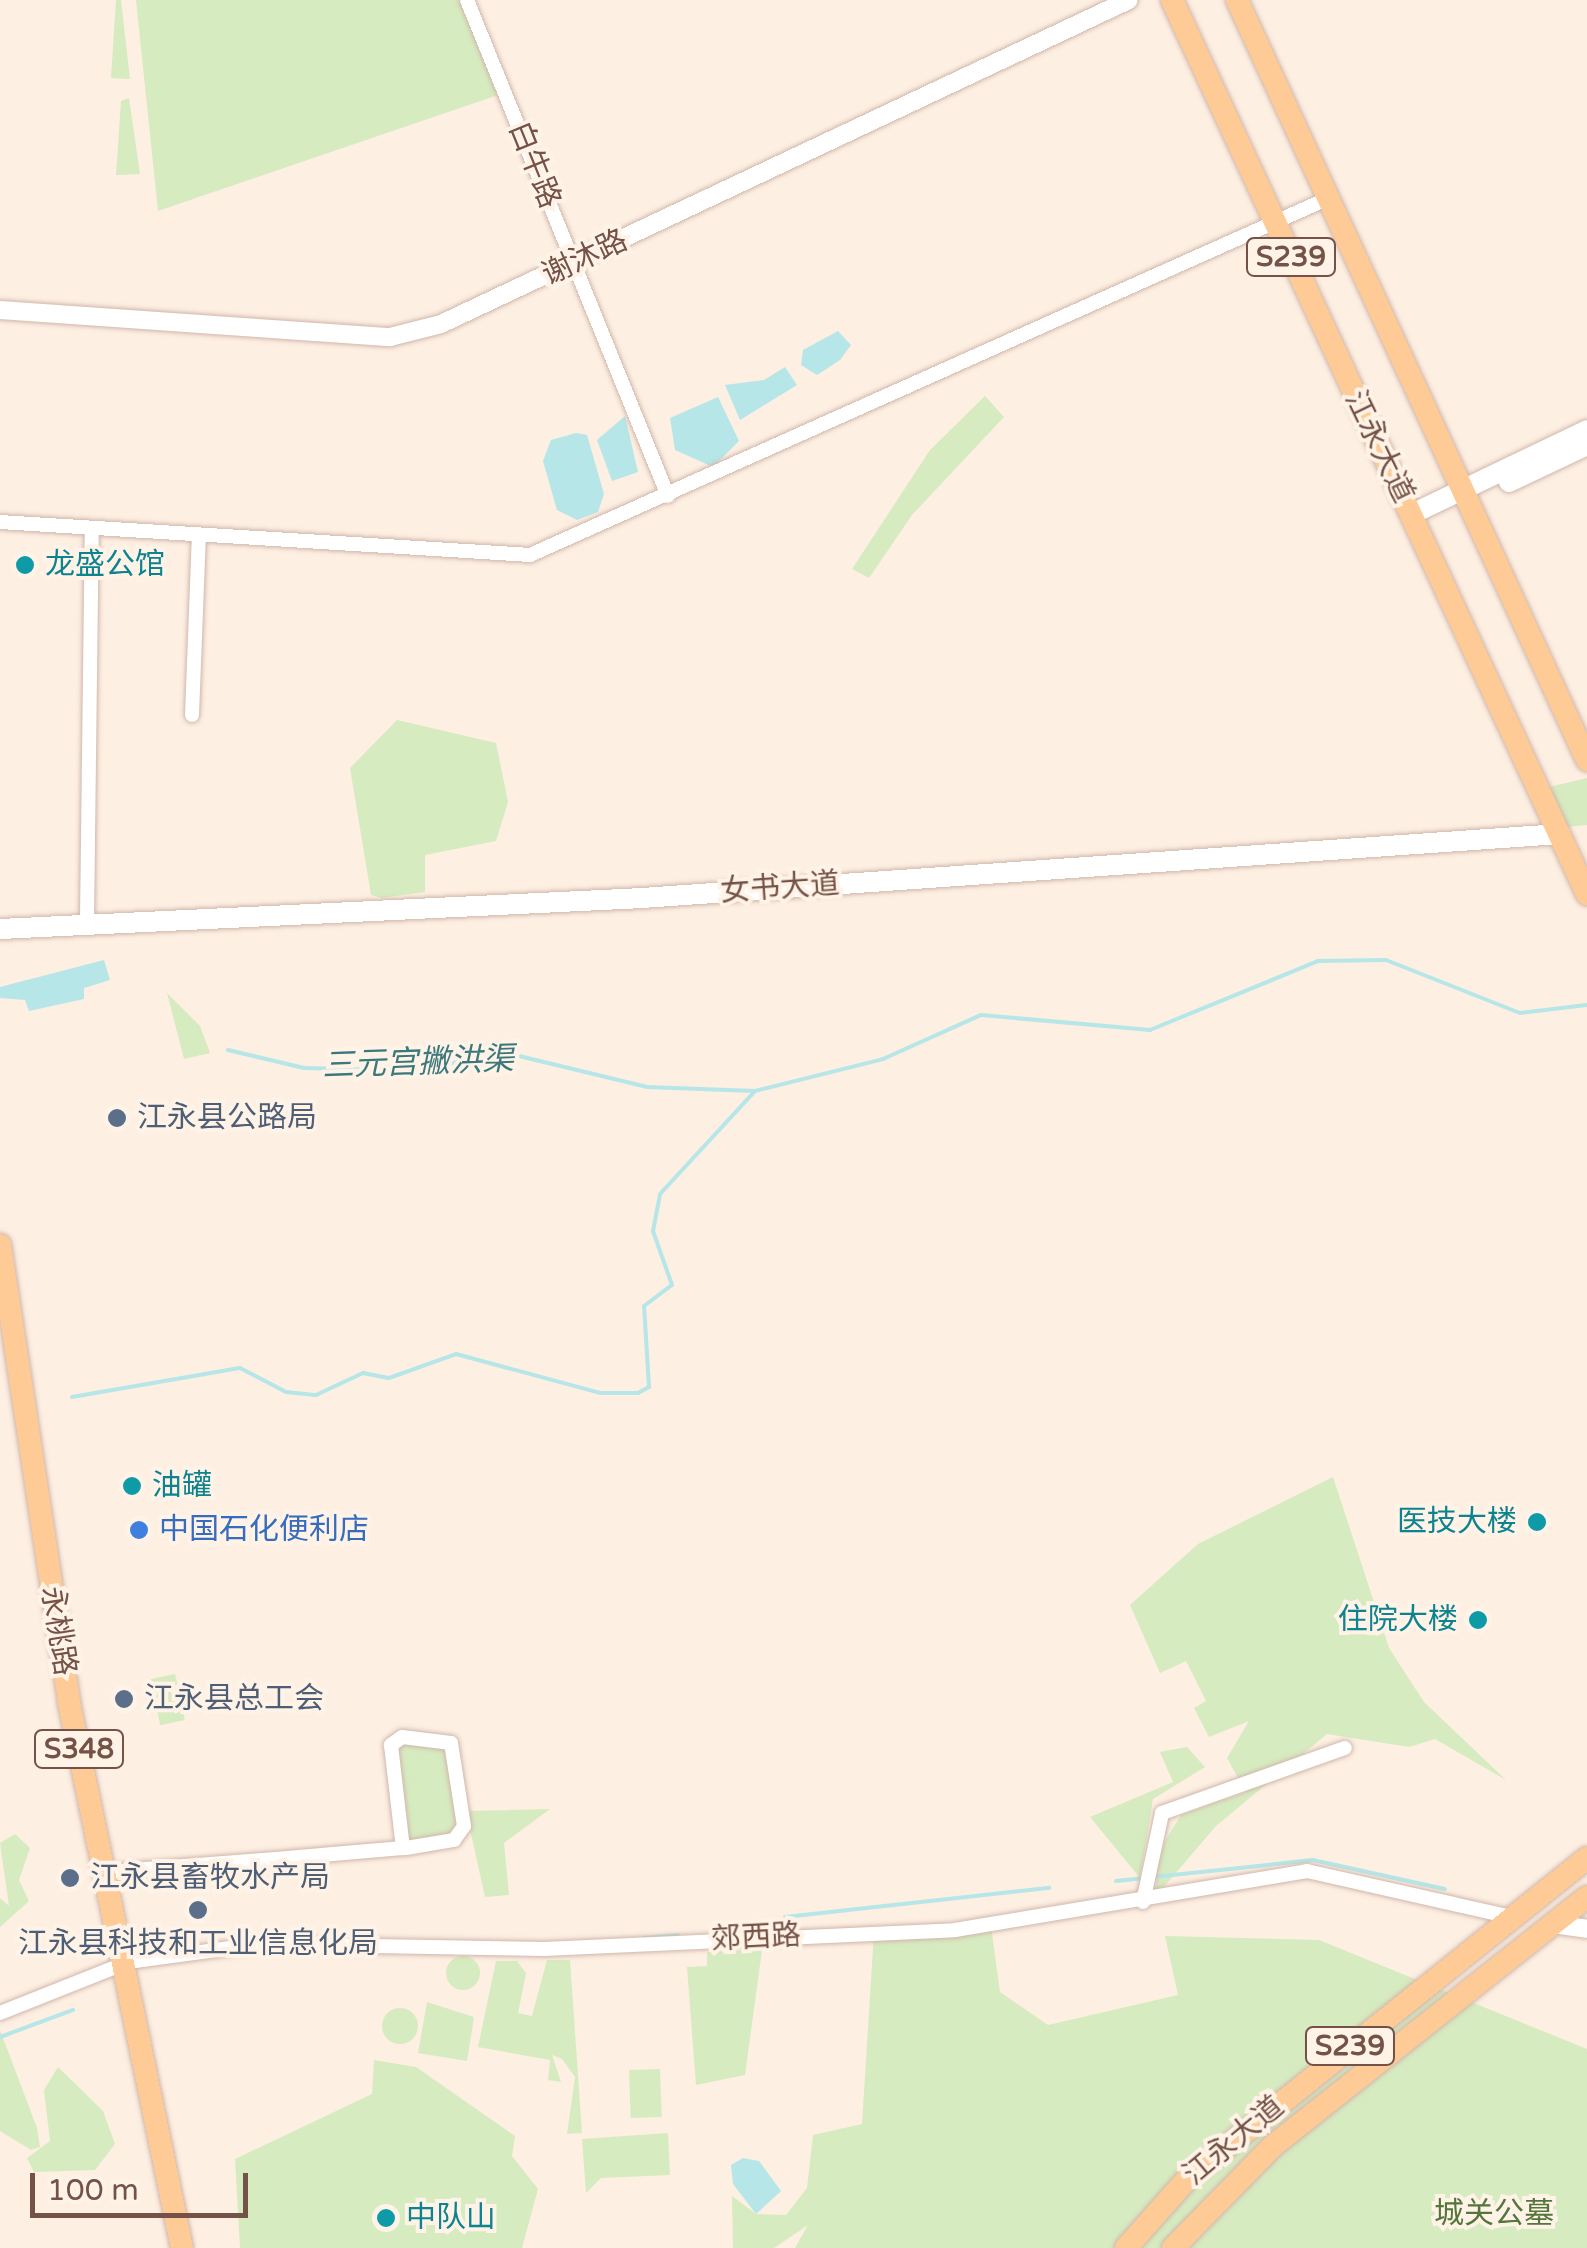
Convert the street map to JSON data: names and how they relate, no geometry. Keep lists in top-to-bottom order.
{
  "streets": {
    "main road": [
      "S239",
      "江永大道",
      "女书大道",
      "永桃路",
      "S348"
    ],
    "street": ["白牛路", "谢沐路", "郊西路"]
  },
  "crossings": [
    ["白牛路", "谢沐路"],
    ["江永大道", "女书大道"],
    ["江永大道", "郊西路"],
    ["永桃路", "郊西路"]
  ],
  "water": ["三元宫撇洪渠"],
  "parks": ["城关公墓"],
  "places": [
    "龙盛公馆",
    "江永县公路局",
    "油罐",
    "医技大楼",
    "中国石化便利店",
    "住院大楼",
    "江永县总工会",
    "江永县畜牧水产局",
    "江永县科技和工业信息化局",
    "中队山"
  ],
  "scale_bar": "100 m"
}
